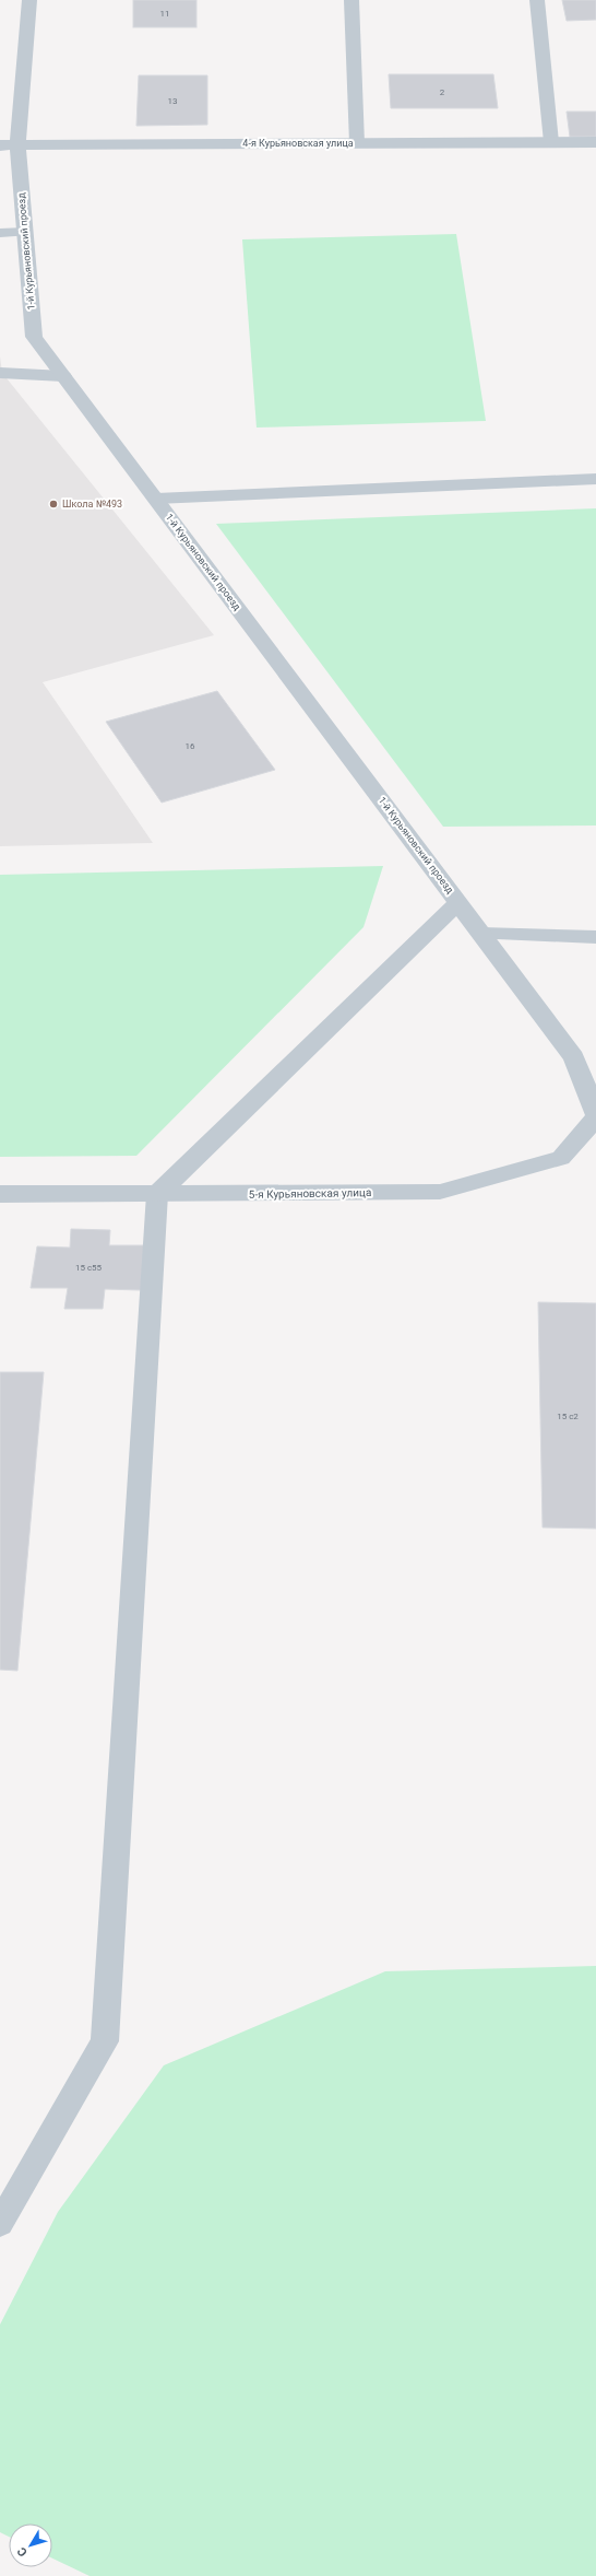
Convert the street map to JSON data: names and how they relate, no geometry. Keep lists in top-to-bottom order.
{
  "streets": {
    "street": ["4-я Курьяновская улица", "1-й Курьяновский проезд", "5-я Курьяновская улица"]
  },
  "crossings": [
    ["4-я Курьяновская улица", "1-й Курьяновский проезд"],
    ["1-й Курьяновский проезд", "5-я Курьяновская улица"]
  ],
  "places": ["Школа №493"],
  "house_numbers": [
    "11",
    "2",
    "13",
    "16",
    "15 с55",
    "15 с2"
  ],
  "north": "bottom left"
}
